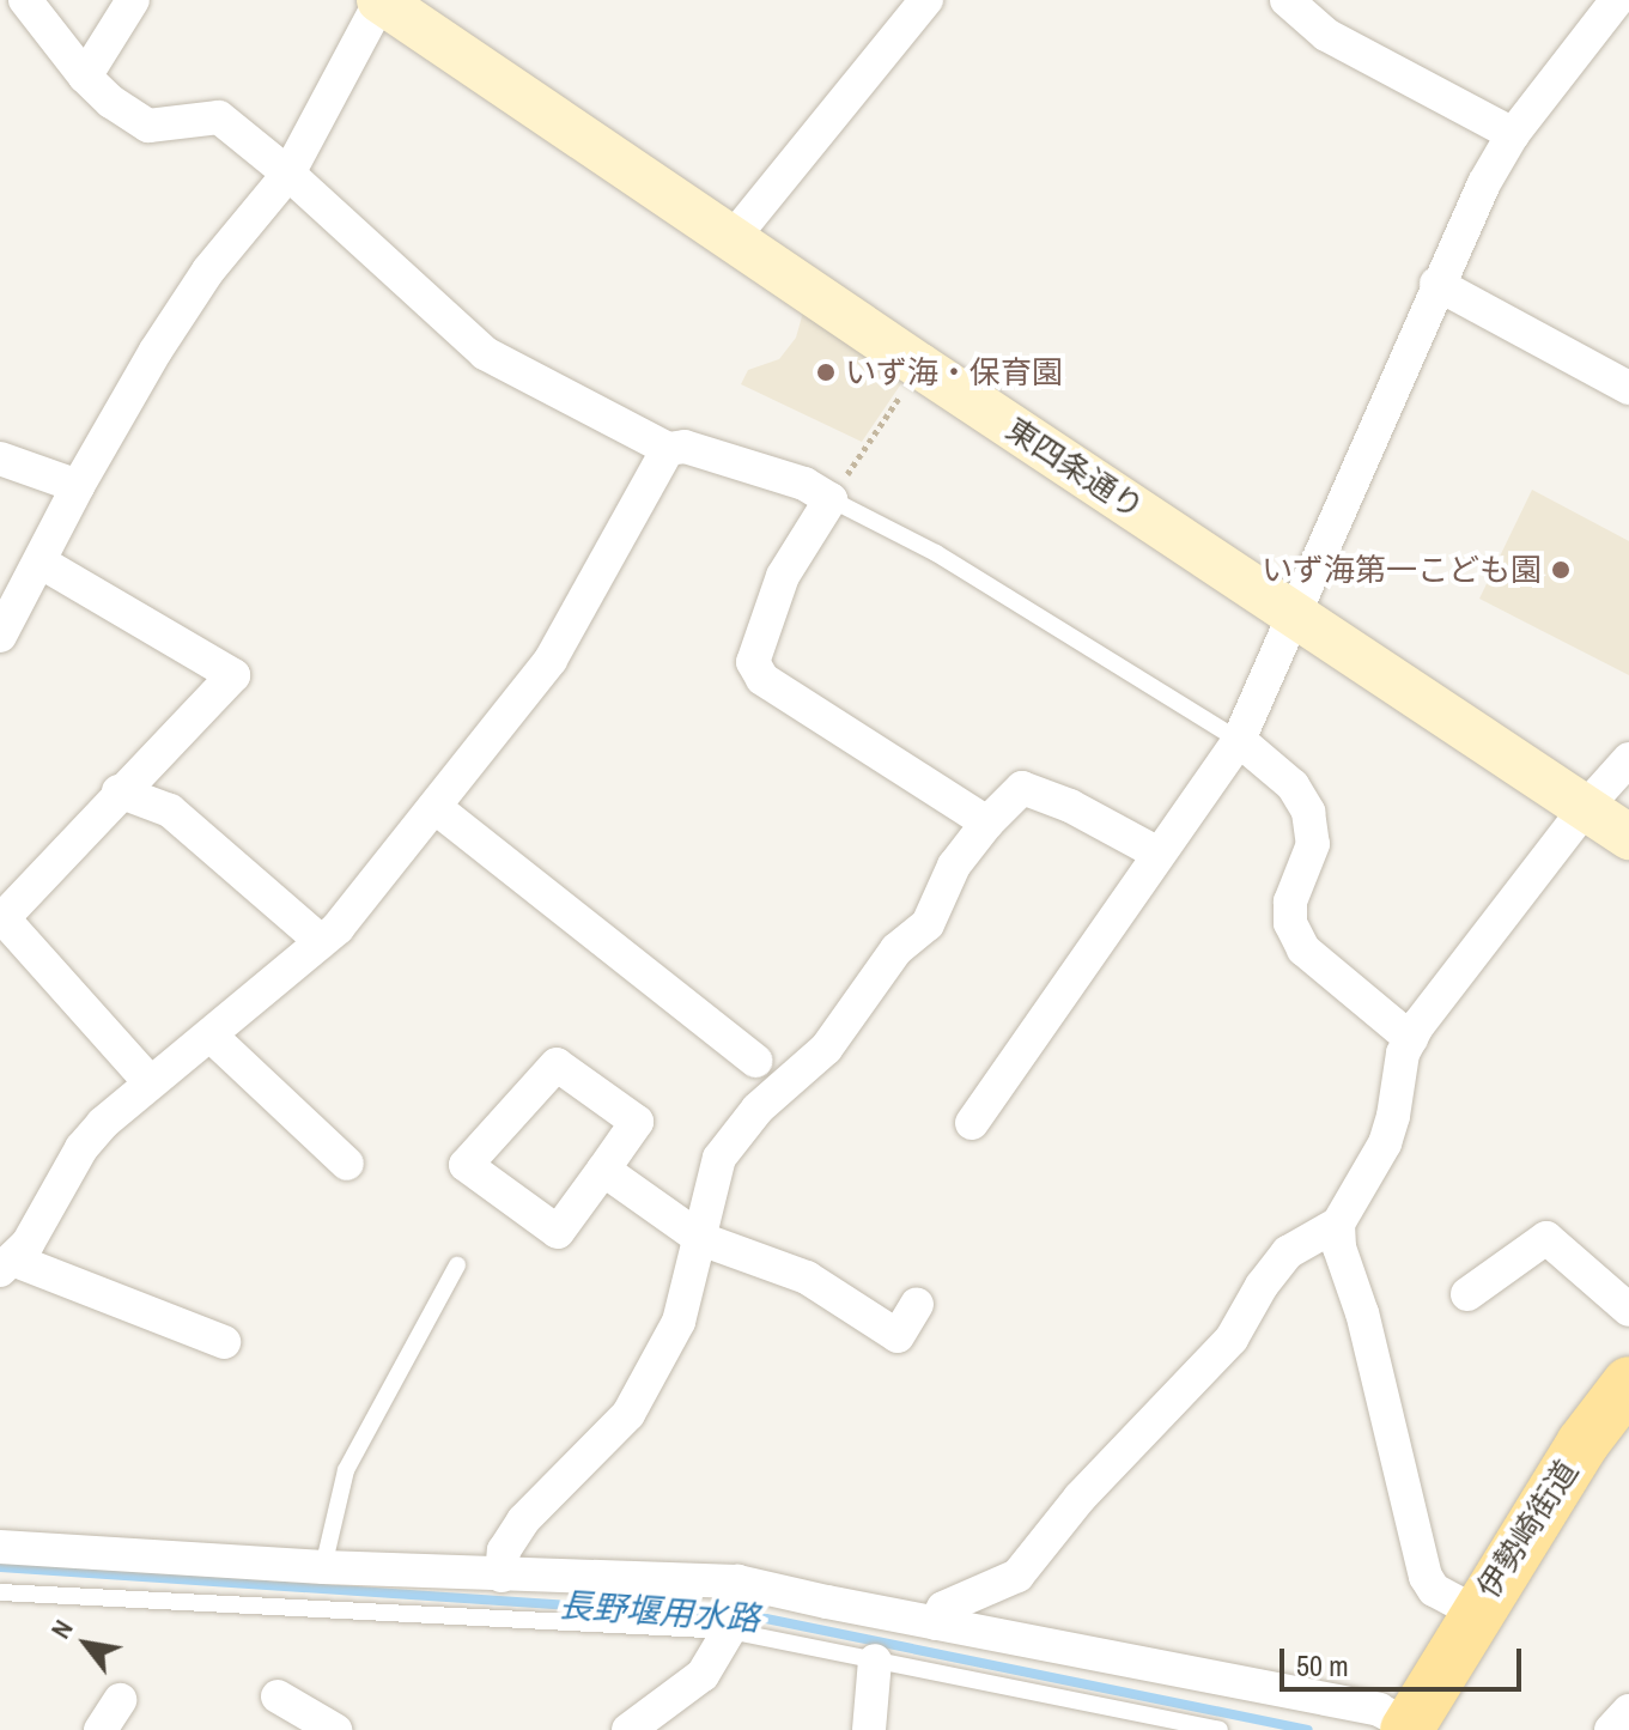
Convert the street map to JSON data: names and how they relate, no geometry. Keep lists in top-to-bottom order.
{
  "streets": {
    "main road": ["伊勢崎街道"],
    "street": ["東四条通り"]
  },
  "water": ["長野堰用水路"],
  "places": ["いず海・保育園", "いず海第一こども園"],
  "scale_bar": "50 m",
  "north": "top left"
}
